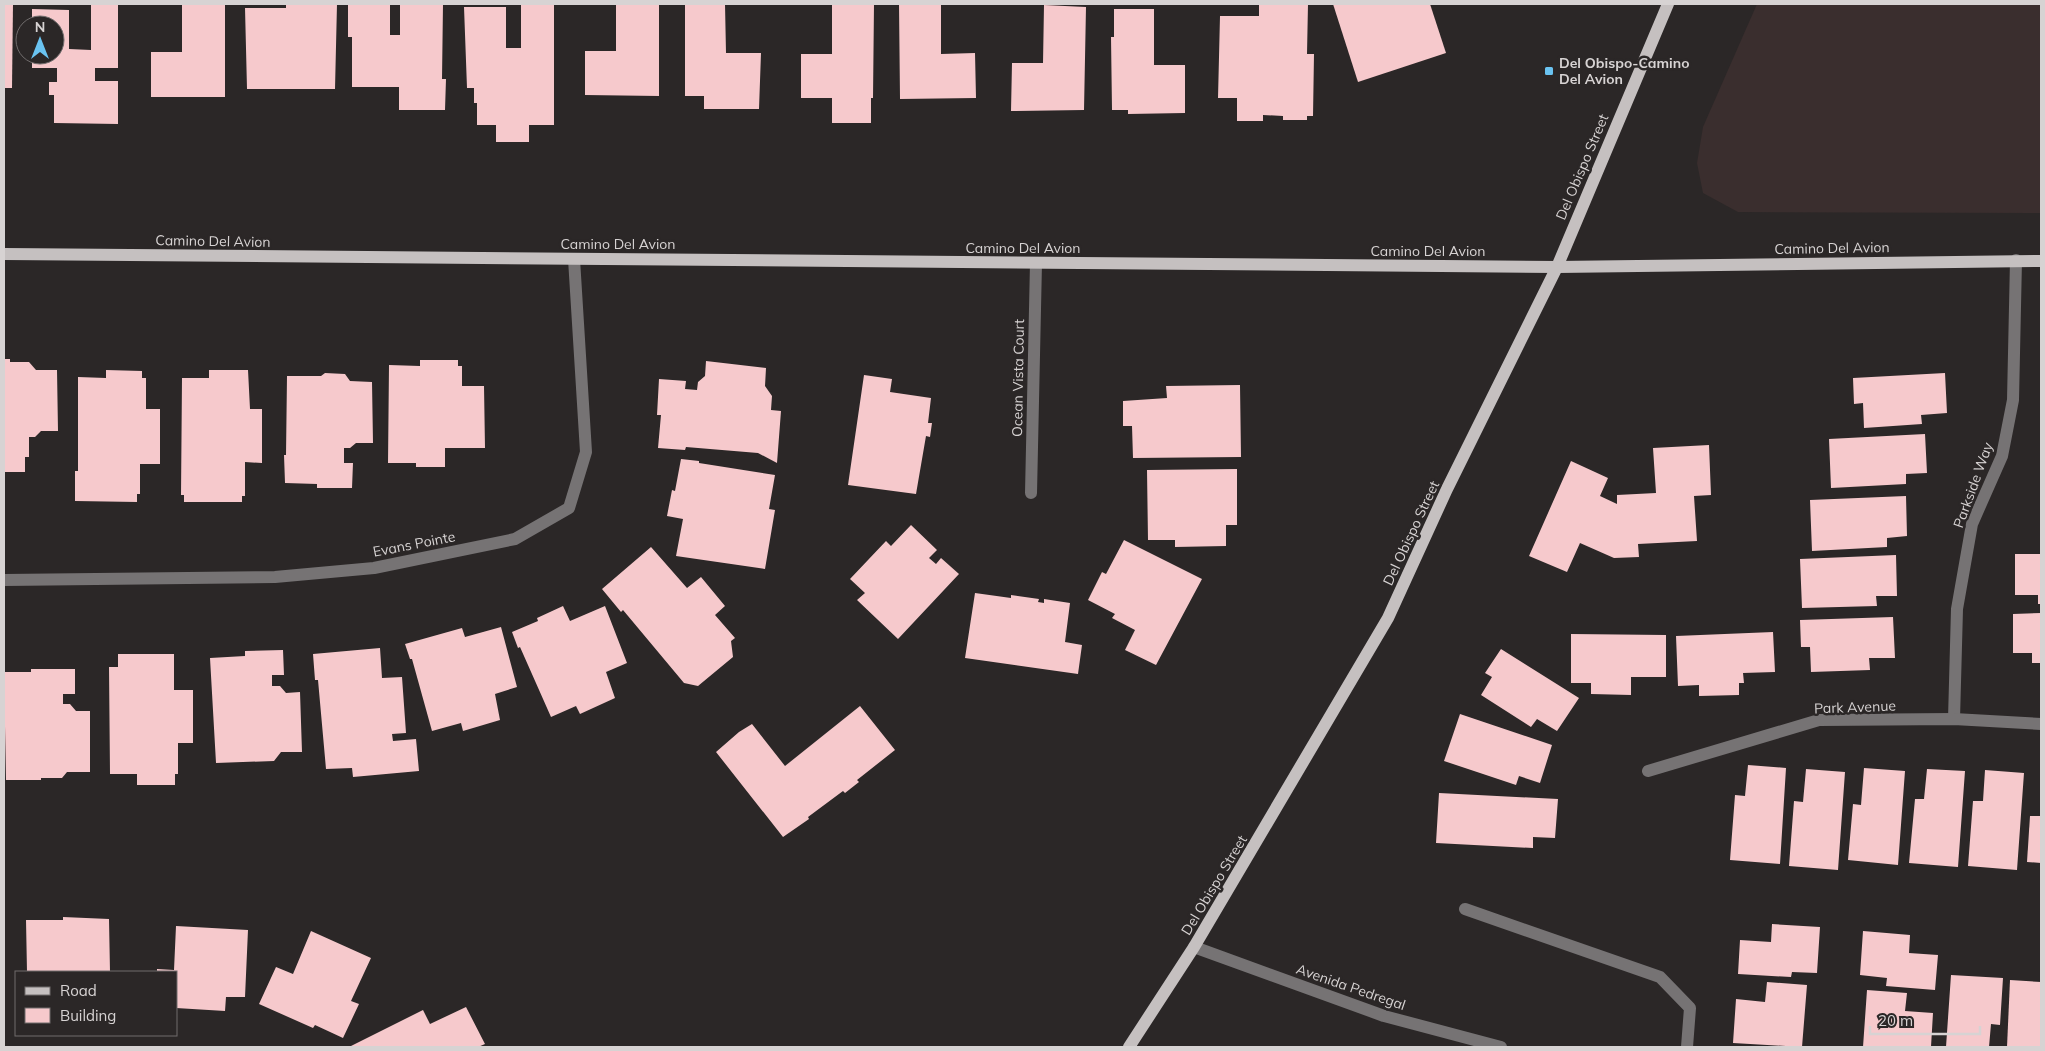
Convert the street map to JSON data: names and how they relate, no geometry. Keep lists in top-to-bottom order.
{
  "streets": {
    "main road": ["Del Obispo Street", "Camino Del Avion"],
    "street": [
      "Ocean Vista Court",
      "Parkside Way",
      "Evans Pointe",
      "Park Avenue",
      "Avenida Pedregal"
    ]
  },
  "crossings": [
    ["Del Obispo Street", "Camino Del Avion"],
    ["Del Obispo Street", "Avenida Pedregal"],
    ["Camino Del Avion", "Ocean Vista Court"],
    ["Camino Del Avion", "Parkside Way"],
    ["Camino Del Avion", "Evans Pointe"],
    ["Parkside Way", "Park Avenue"]
  ],
  "places": {
    "transit": ["Del Obispo-Camino Del Avion"]
  },
  "legend": ["Road", "Building"],
  "scale_bar": "20 m",
  "north": "top"
}
